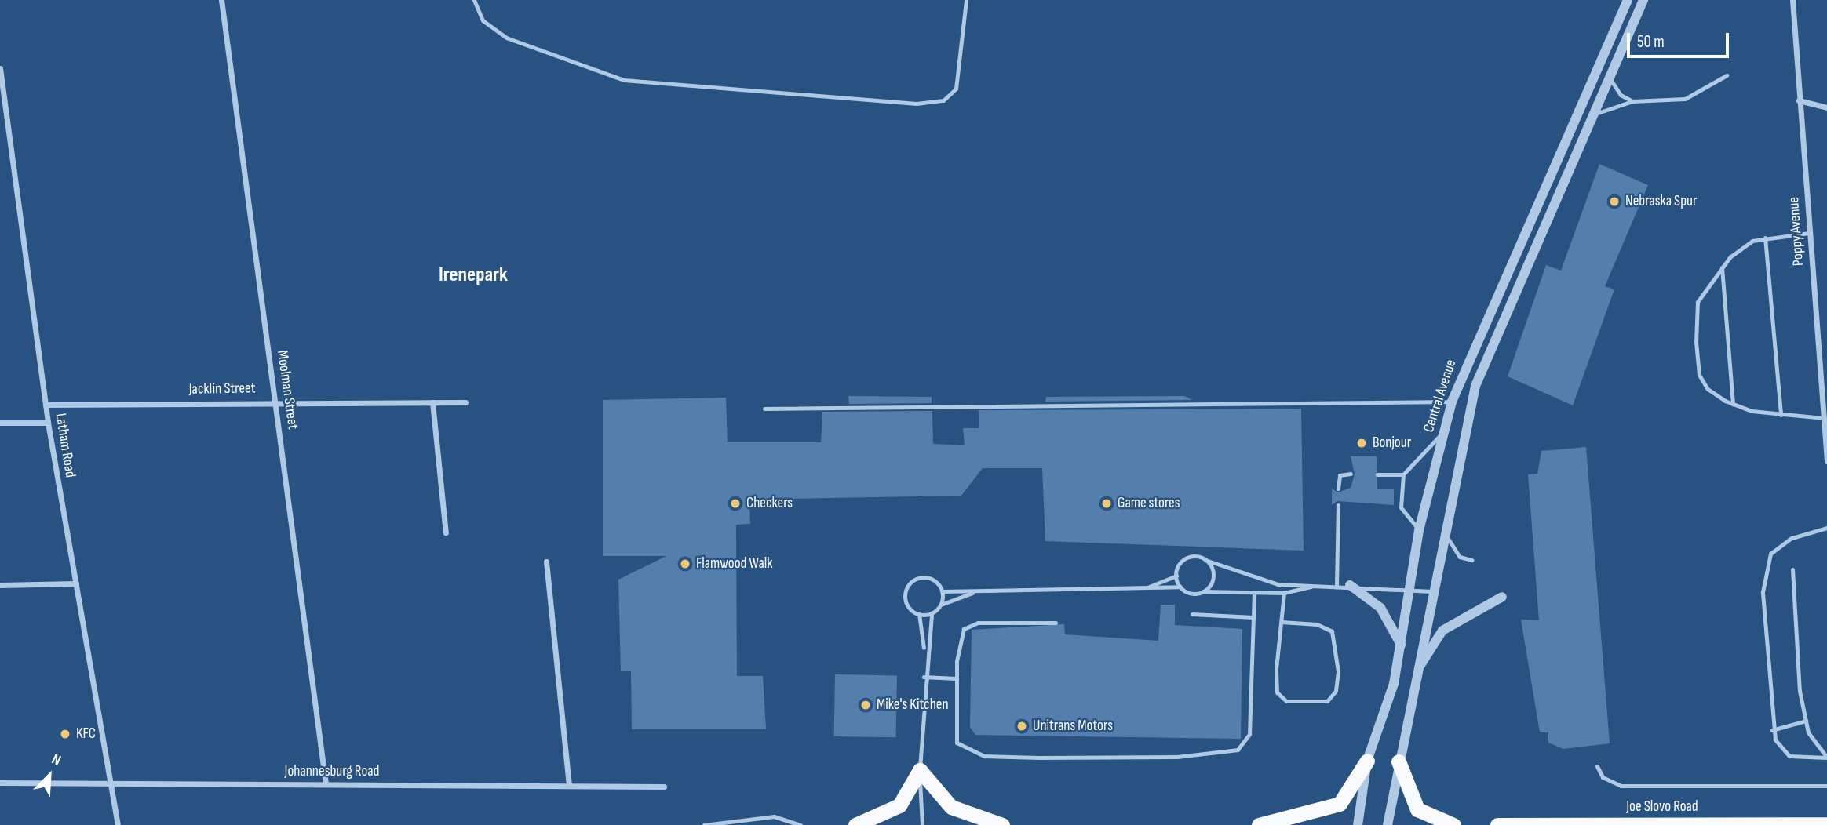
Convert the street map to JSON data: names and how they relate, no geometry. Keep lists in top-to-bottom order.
{
  "streets": {
    "highway": ["Joe Slovo Road"],
    "street": [
      "Poppy Avenue",
      "Jacklin Street",
      "Moolman Street",
      "Central Avenue",
      "Latham Road",
      "Johannesburg Road"
    ]
  },
  "crossings": [
    ["Jacklin Street", "Moolman Street"],
    ["Jacklin Street", "Latham Road"],
    ["Moolman Street", "Johannesburg Road"],
    ["Latham Road", "Johannesburg Road"]
  ],
  "districts": ["Irenepark"],
  "places": [
    "Nebraska Spur",
    "Bonjour",
    "Checkers",
    "Game stores",
    "Flamwood Walk",
    "Mike's Kitchen",
    "Unitrans Motors",
    "KFC"
  ],
  "scale_bar": "50 m",
  "north": "top right"
}
